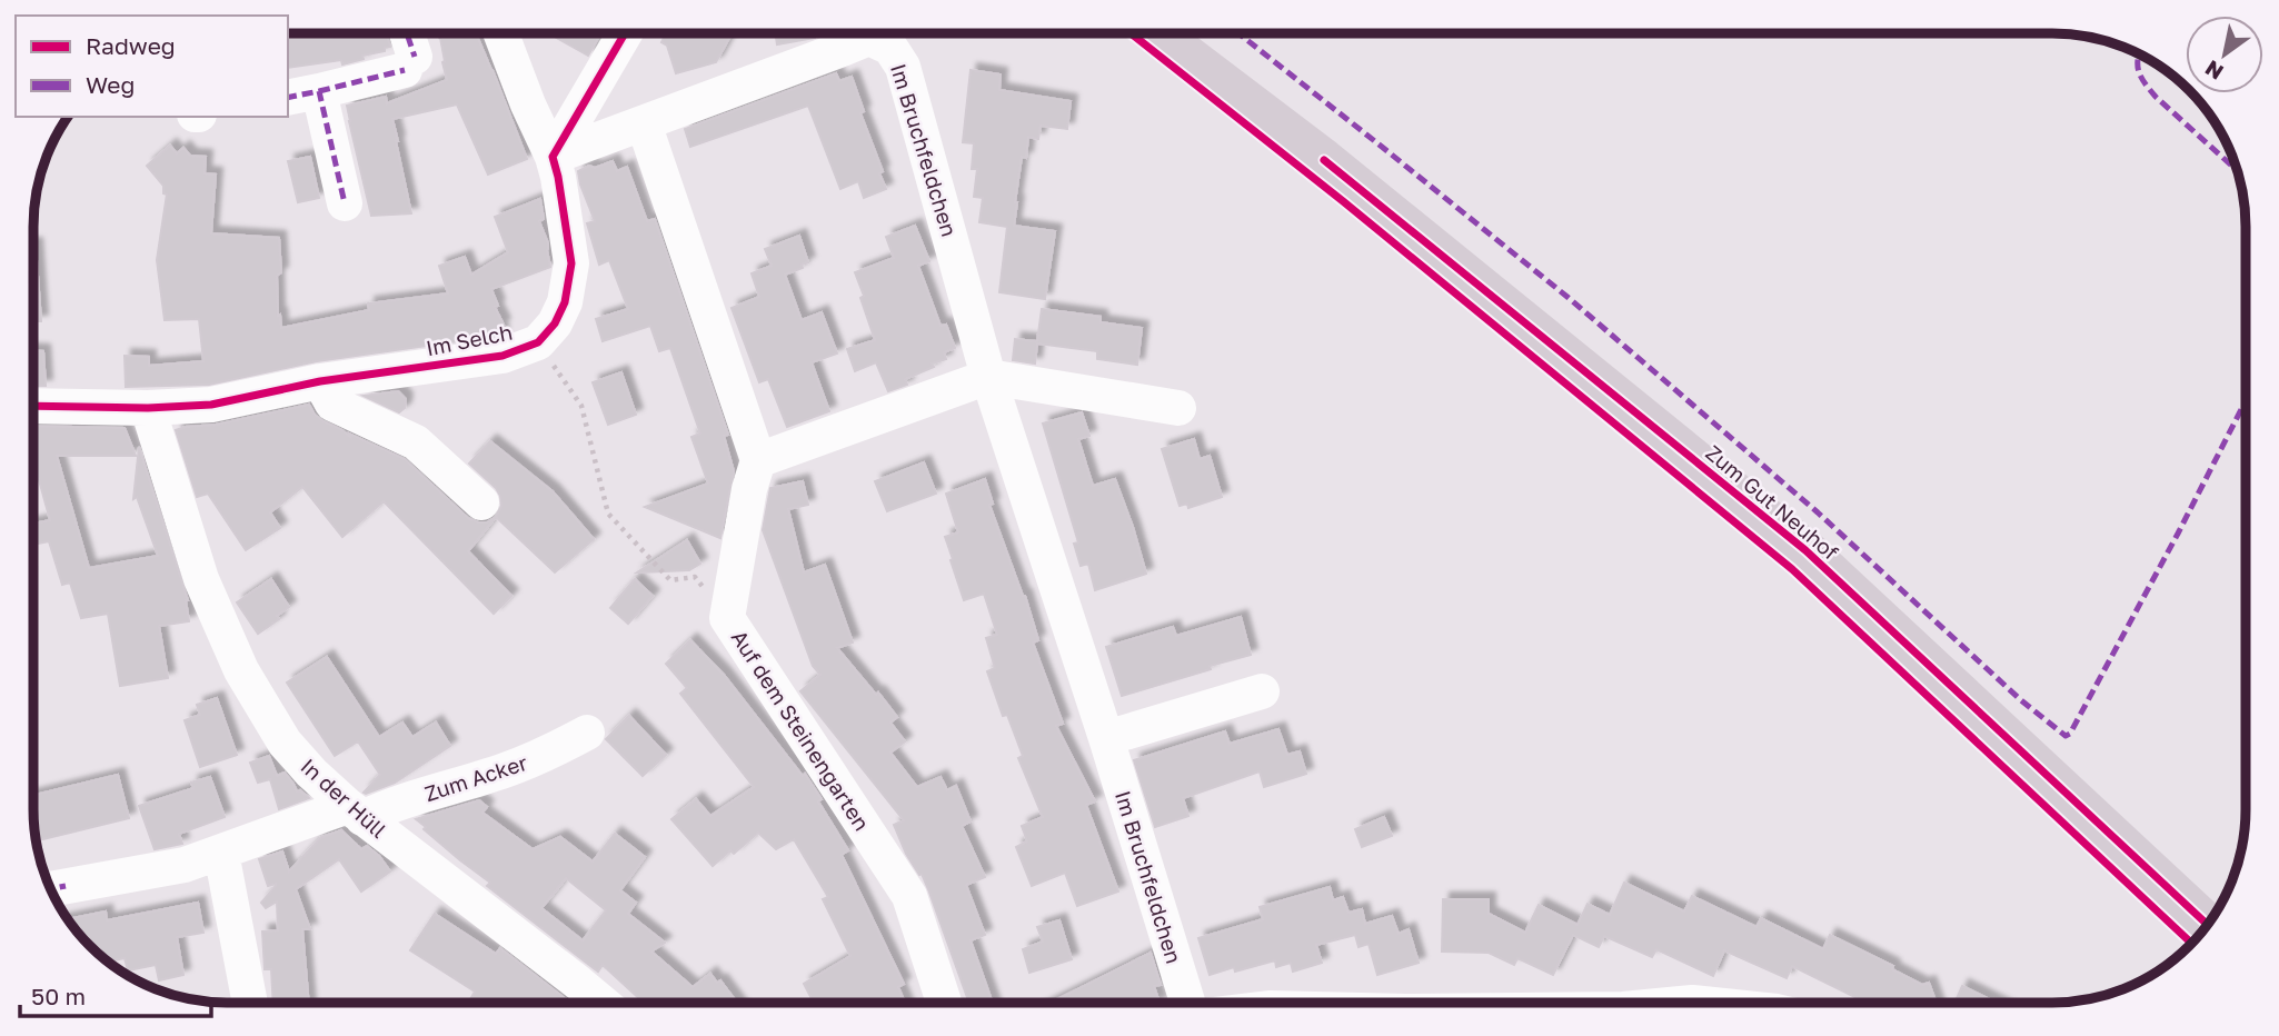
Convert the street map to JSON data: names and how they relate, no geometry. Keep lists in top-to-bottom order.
{
  "streets": {
    "main road": ["Zum Gut Neuhof"],
    "street": [
      "Im Bruchfeldchen",
      "Im Selch",
      "Auf dem Steinengarten",
      "Zum Acker",
      "In der Hüll"
    ]
  },
  "crossings": [
    ["Im Bruchfeldchen", "Im Selch"],
    ["Im Selch", "In der Hüll"],
    ["Zum Acker", "In der Hüll"]
  ],
  "legend": ["Radweg", "Weg"],
  "scale_bar": "50 m",
  "north": "bottom left"
}
